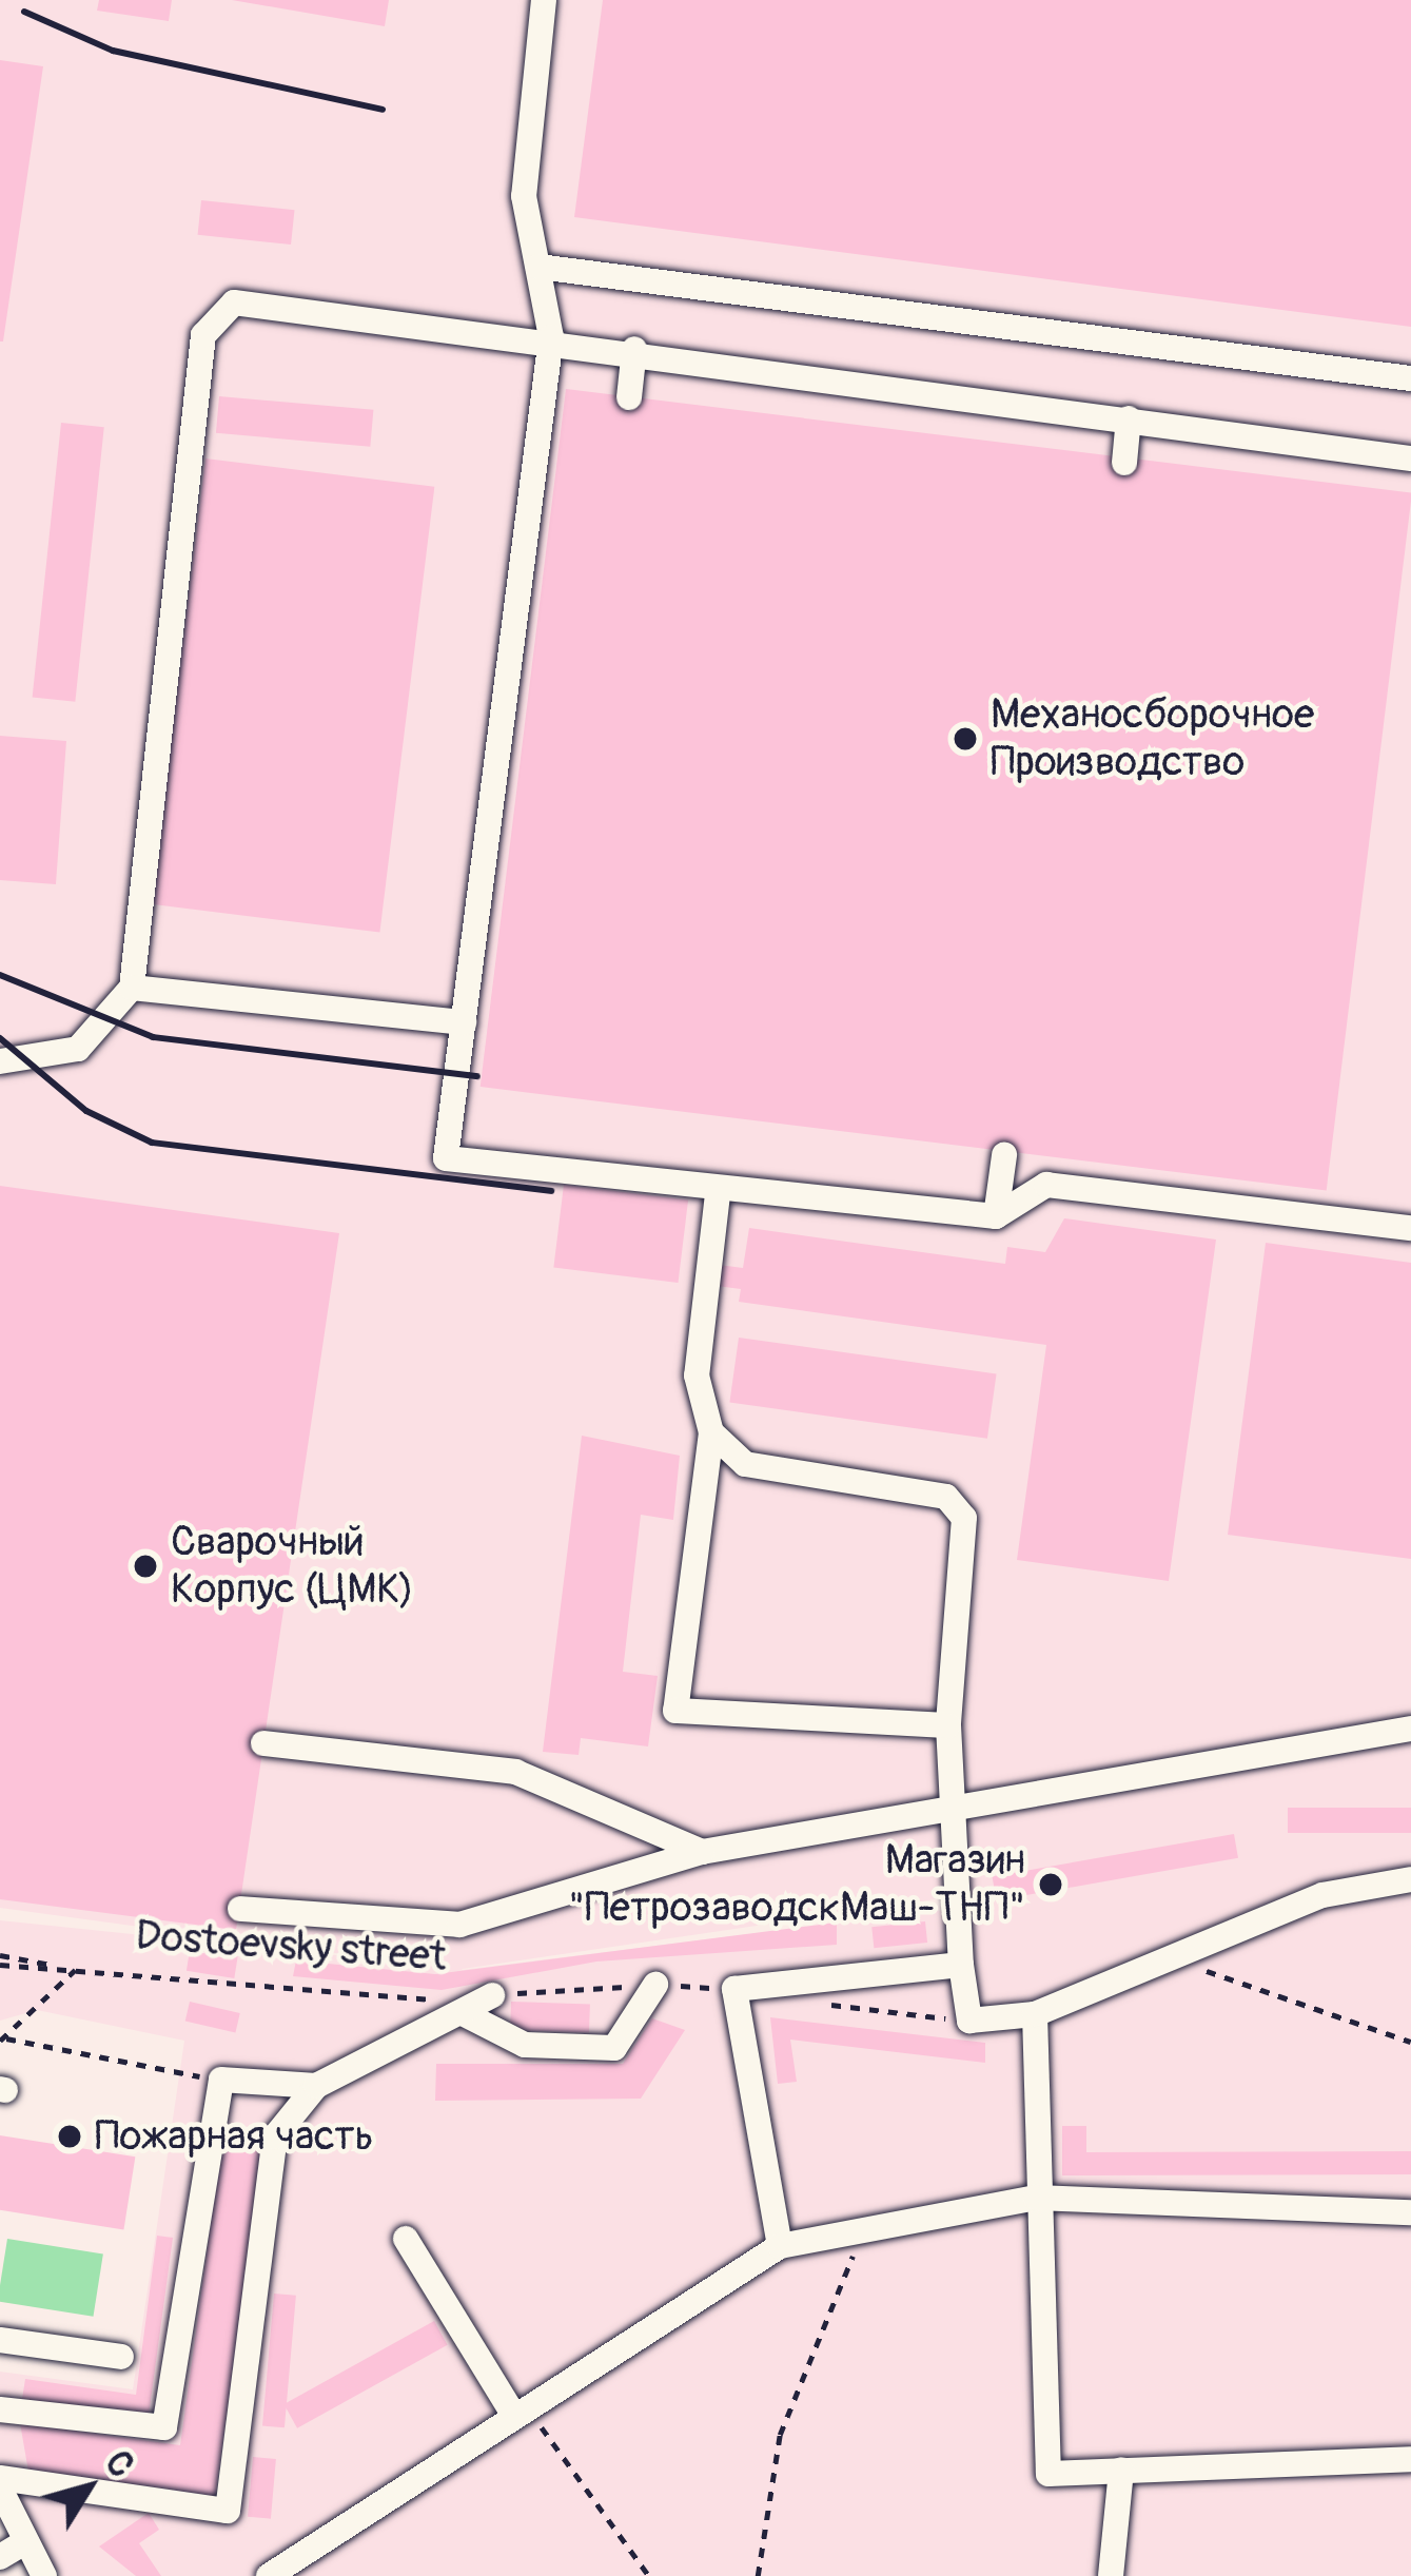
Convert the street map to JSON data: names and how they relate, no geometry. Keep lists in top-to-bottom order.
{
  "streets": {
    "path": ["Dostoevsky street"]
  },
  "places": [
    "Механосборочное Производство",
    "Сварочный Корпус (ЦМК)",
    "Магазин \"ПетрозаводскМаш-ТНП\"",
    "Пожарная часть"
  ],
  "north": "top right"
}
